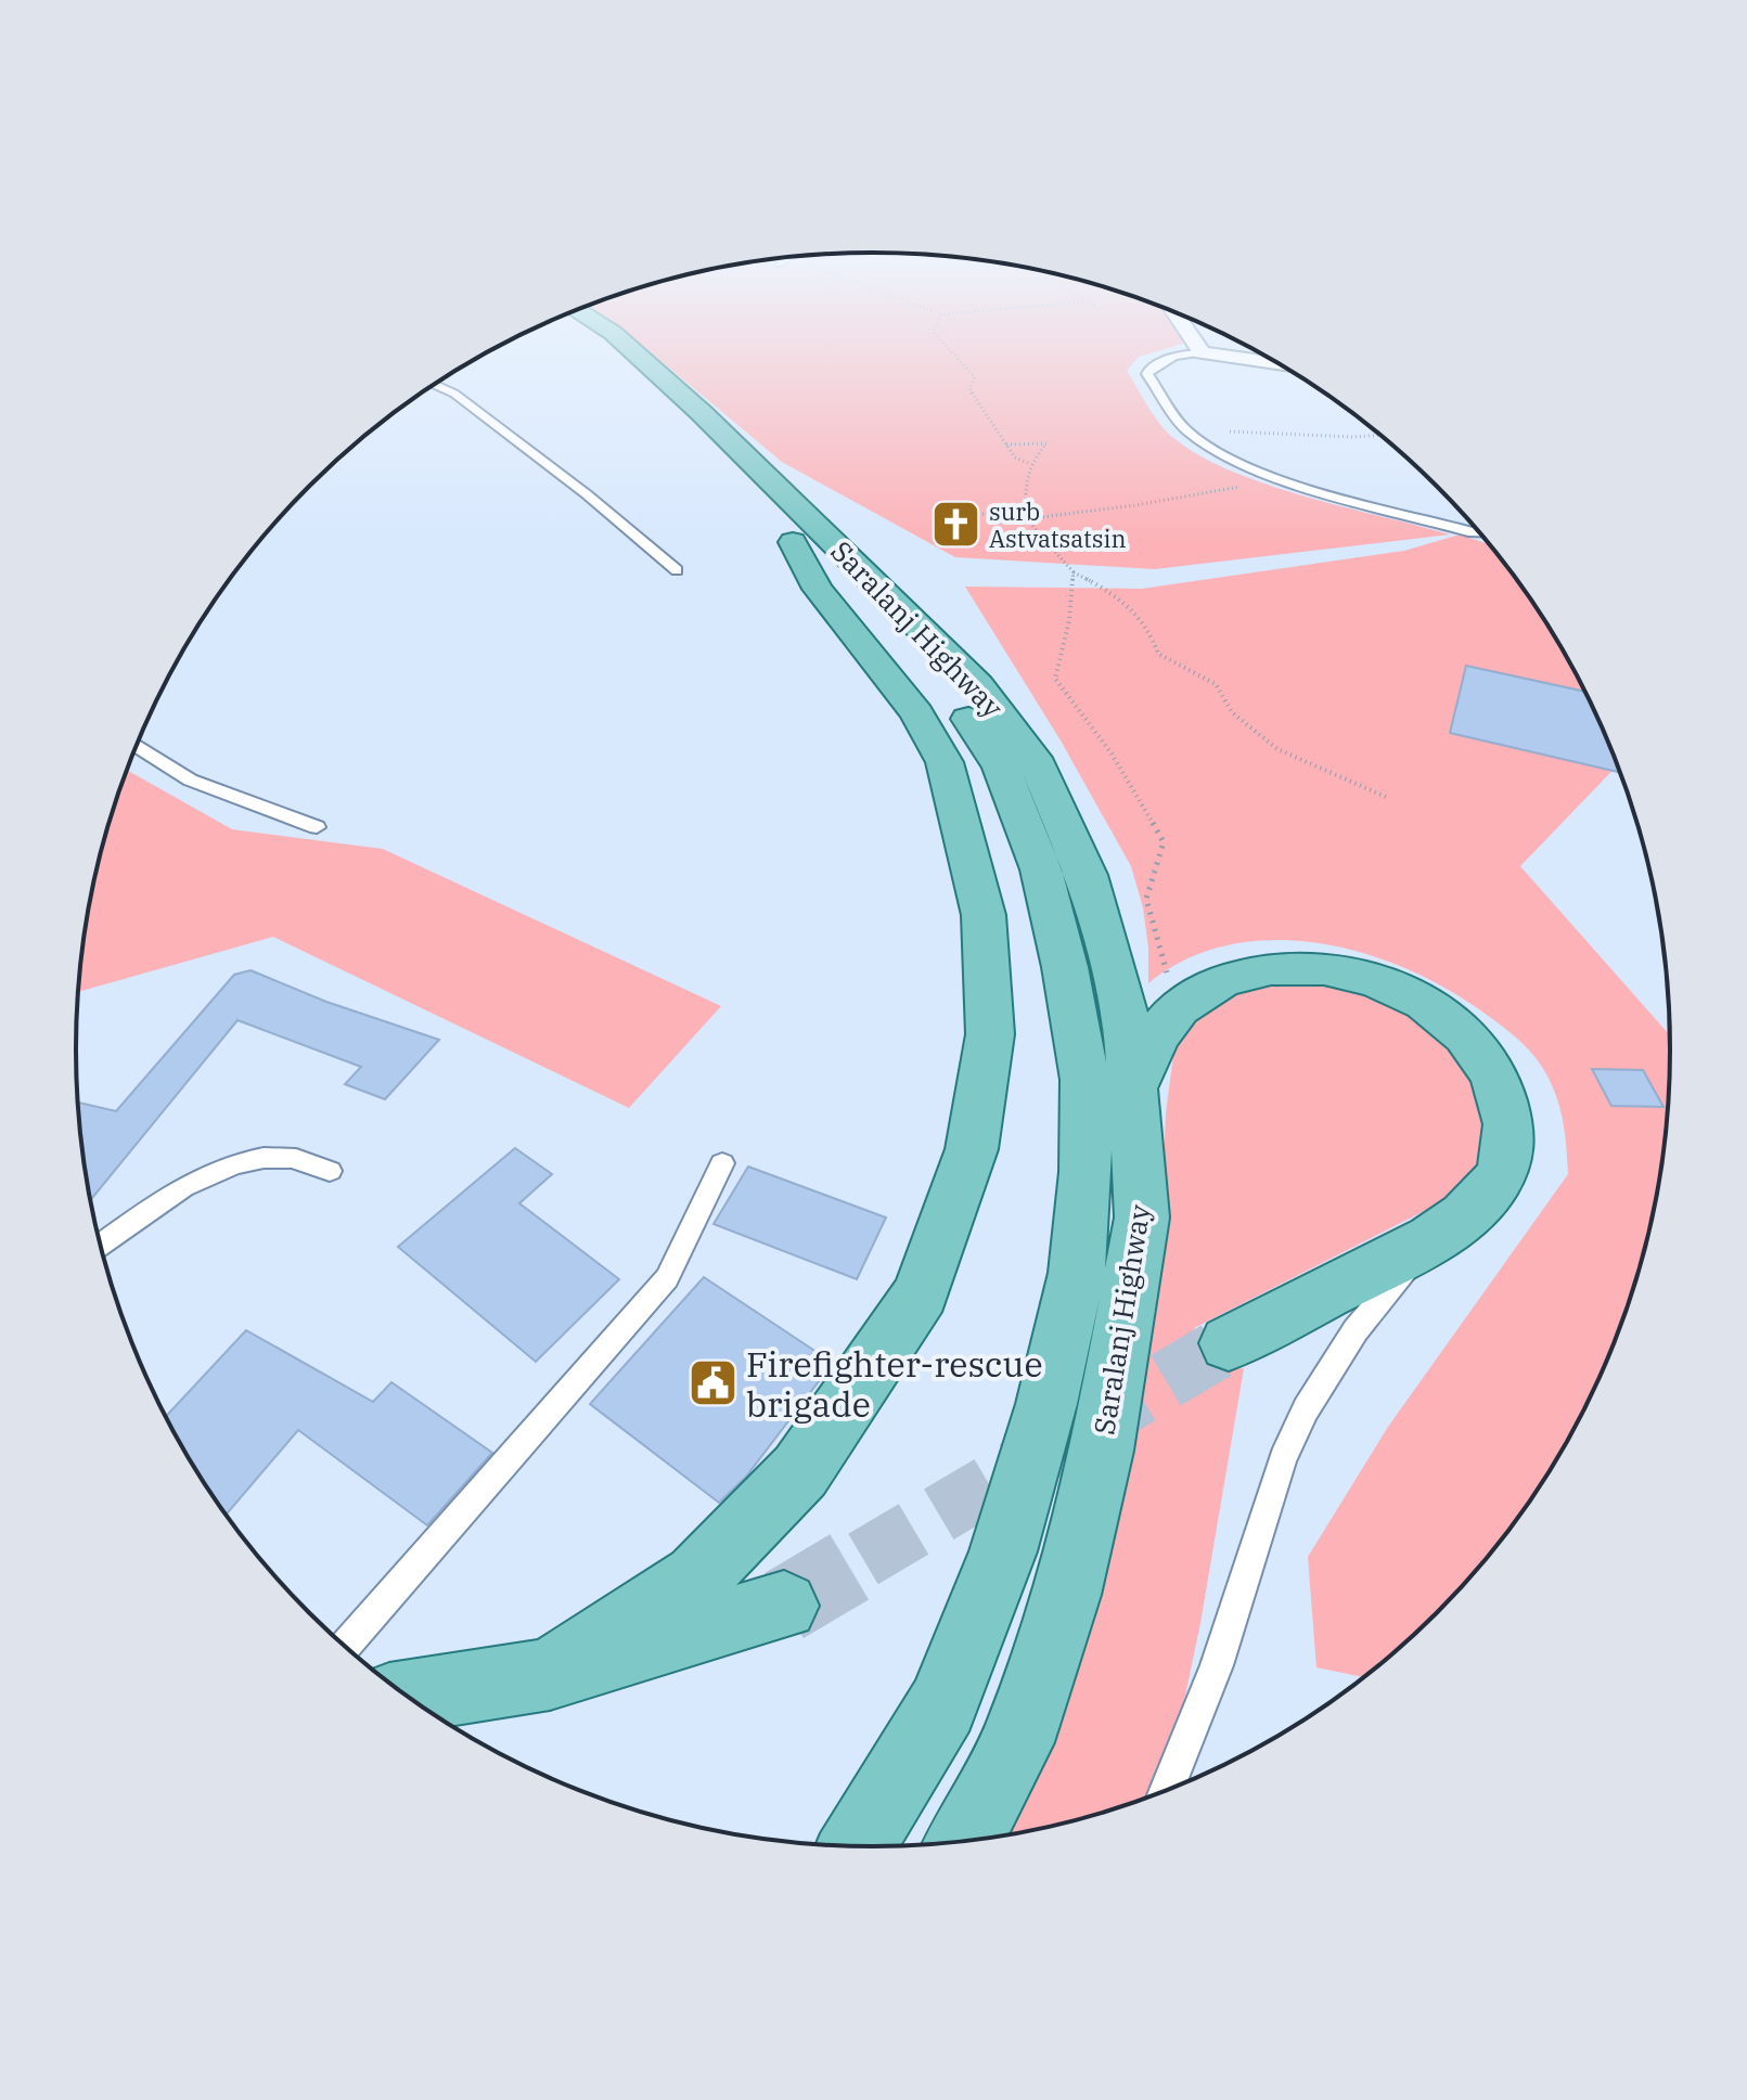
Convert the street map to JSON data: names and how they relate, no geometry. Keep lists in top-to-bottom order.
{
  "streets": {
    "main road": ["Saralanj Highway"]
  },
  "places": {
    "church": ["surb Astvatsatsin"],
    "public building": ["Firefighter-rescue brigade"]
  }
}
